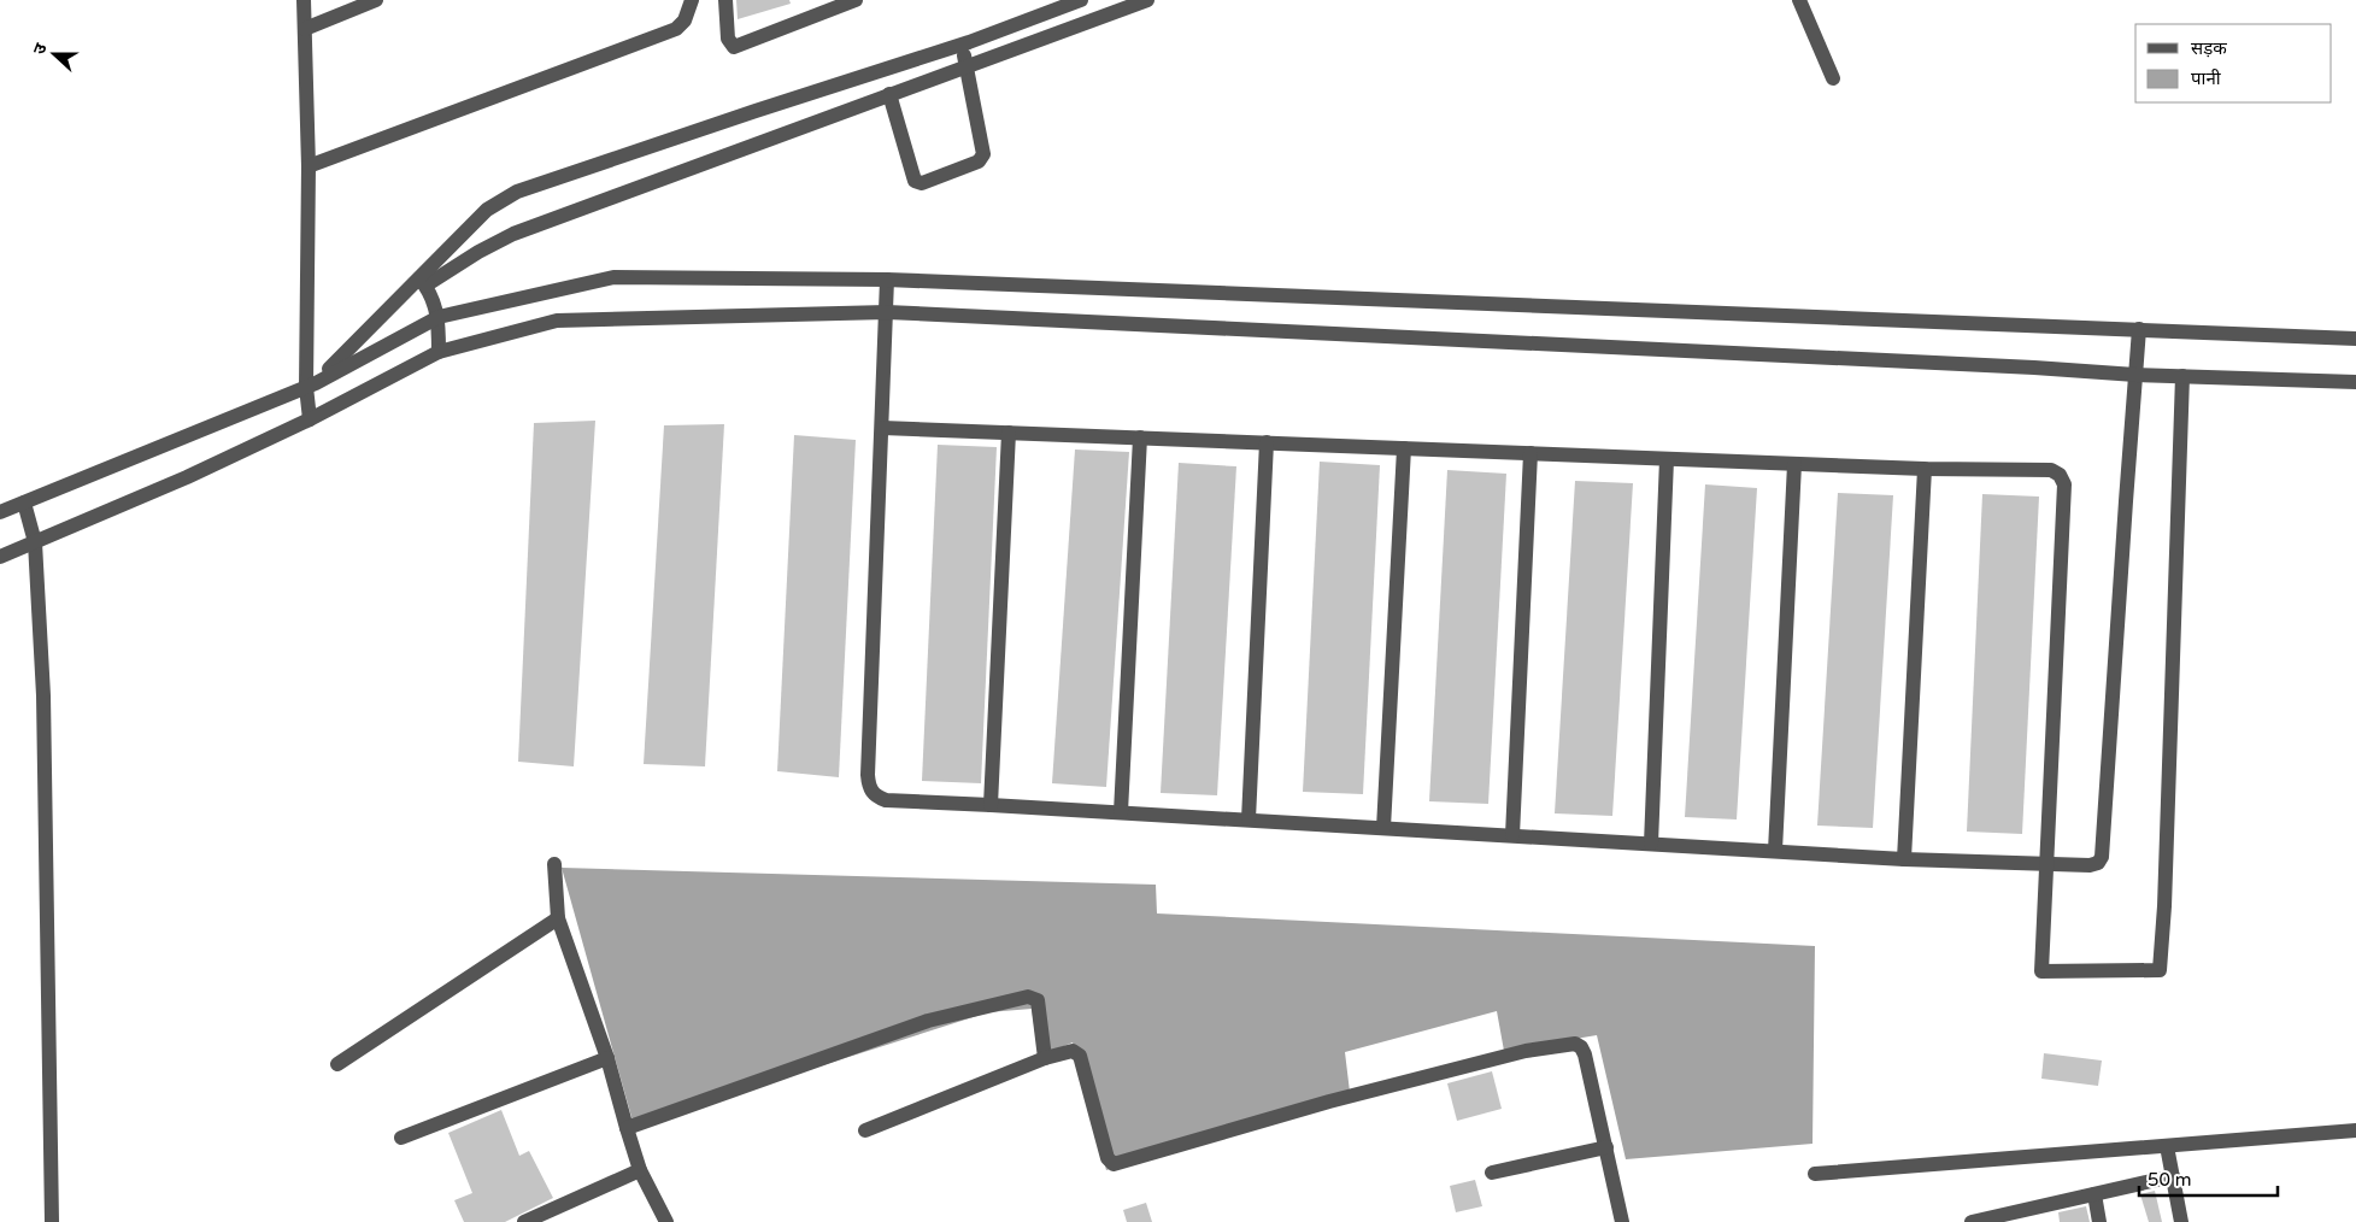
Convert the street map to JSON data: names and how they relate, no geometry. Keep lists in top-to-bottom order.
{
  "legend": ["सड़क", "पानी"],
  "scale_bar": "50 m",
  "north": "left"
}
